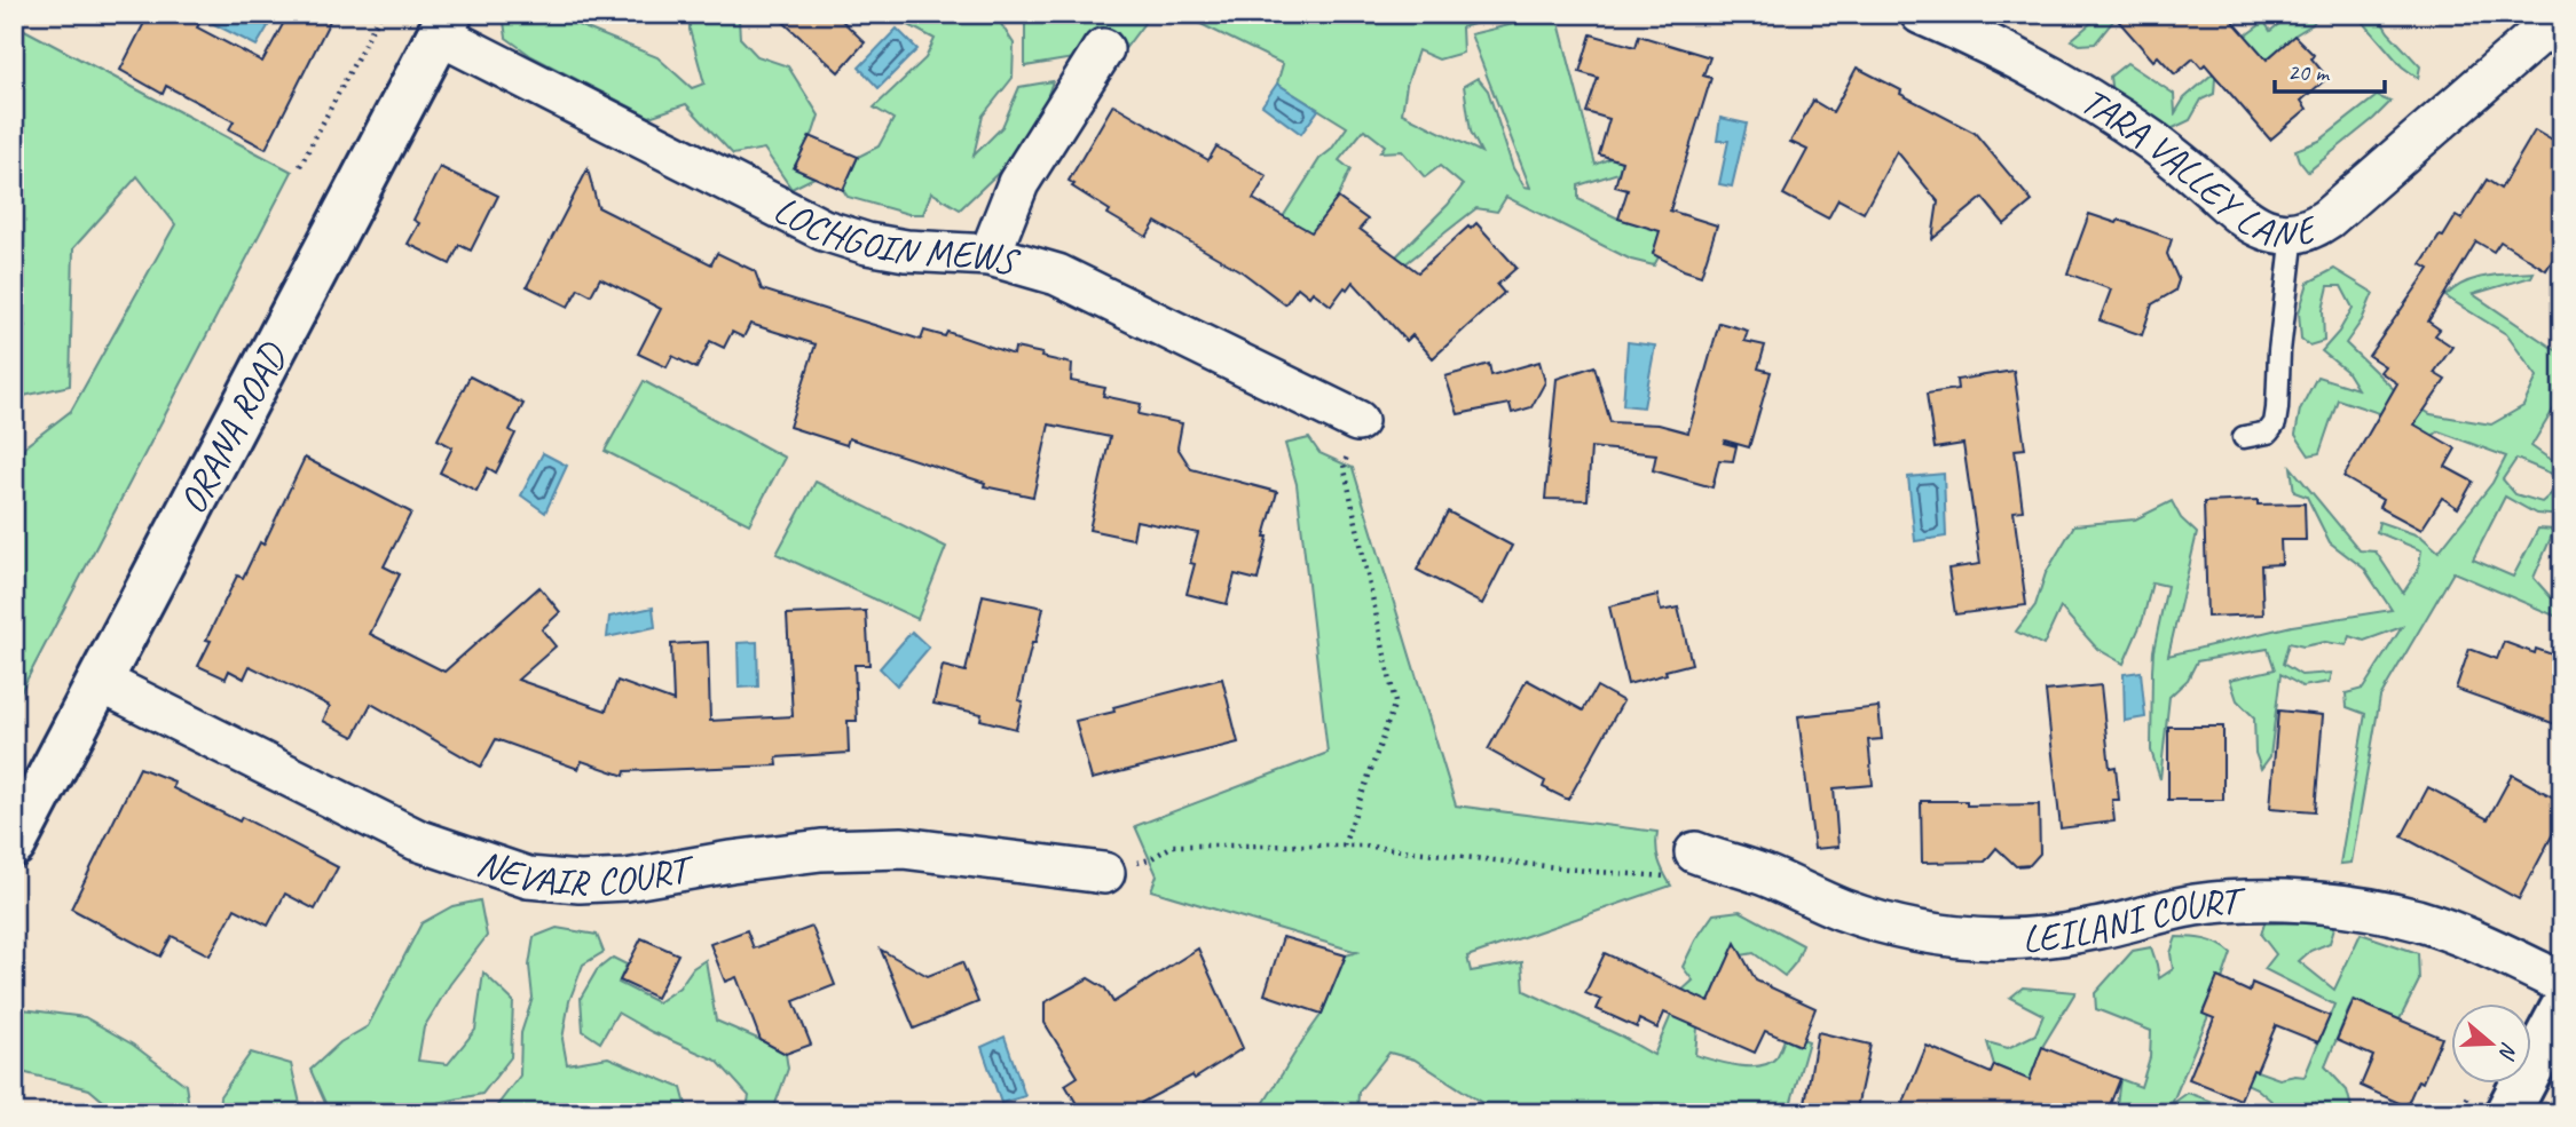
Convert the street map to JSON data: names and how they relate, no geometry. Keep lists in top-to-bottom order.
{
  "streets": {
    "street": [
      "TARA VALLEY LANE",
      "LOCHGOIN MEWS",
      "ORANA ROAD",
      "NEVAIR COURT",
      "LEILANI COURT"
    ]
  },
  "crossings": [
    ["LOCHGOIN MEWS", "ORANA ROAD"],
    ["ORANA ROAD", "NEVAIR COURT"]
  ],
  "scale_bar": "20 m",
  "north": "right"
}
